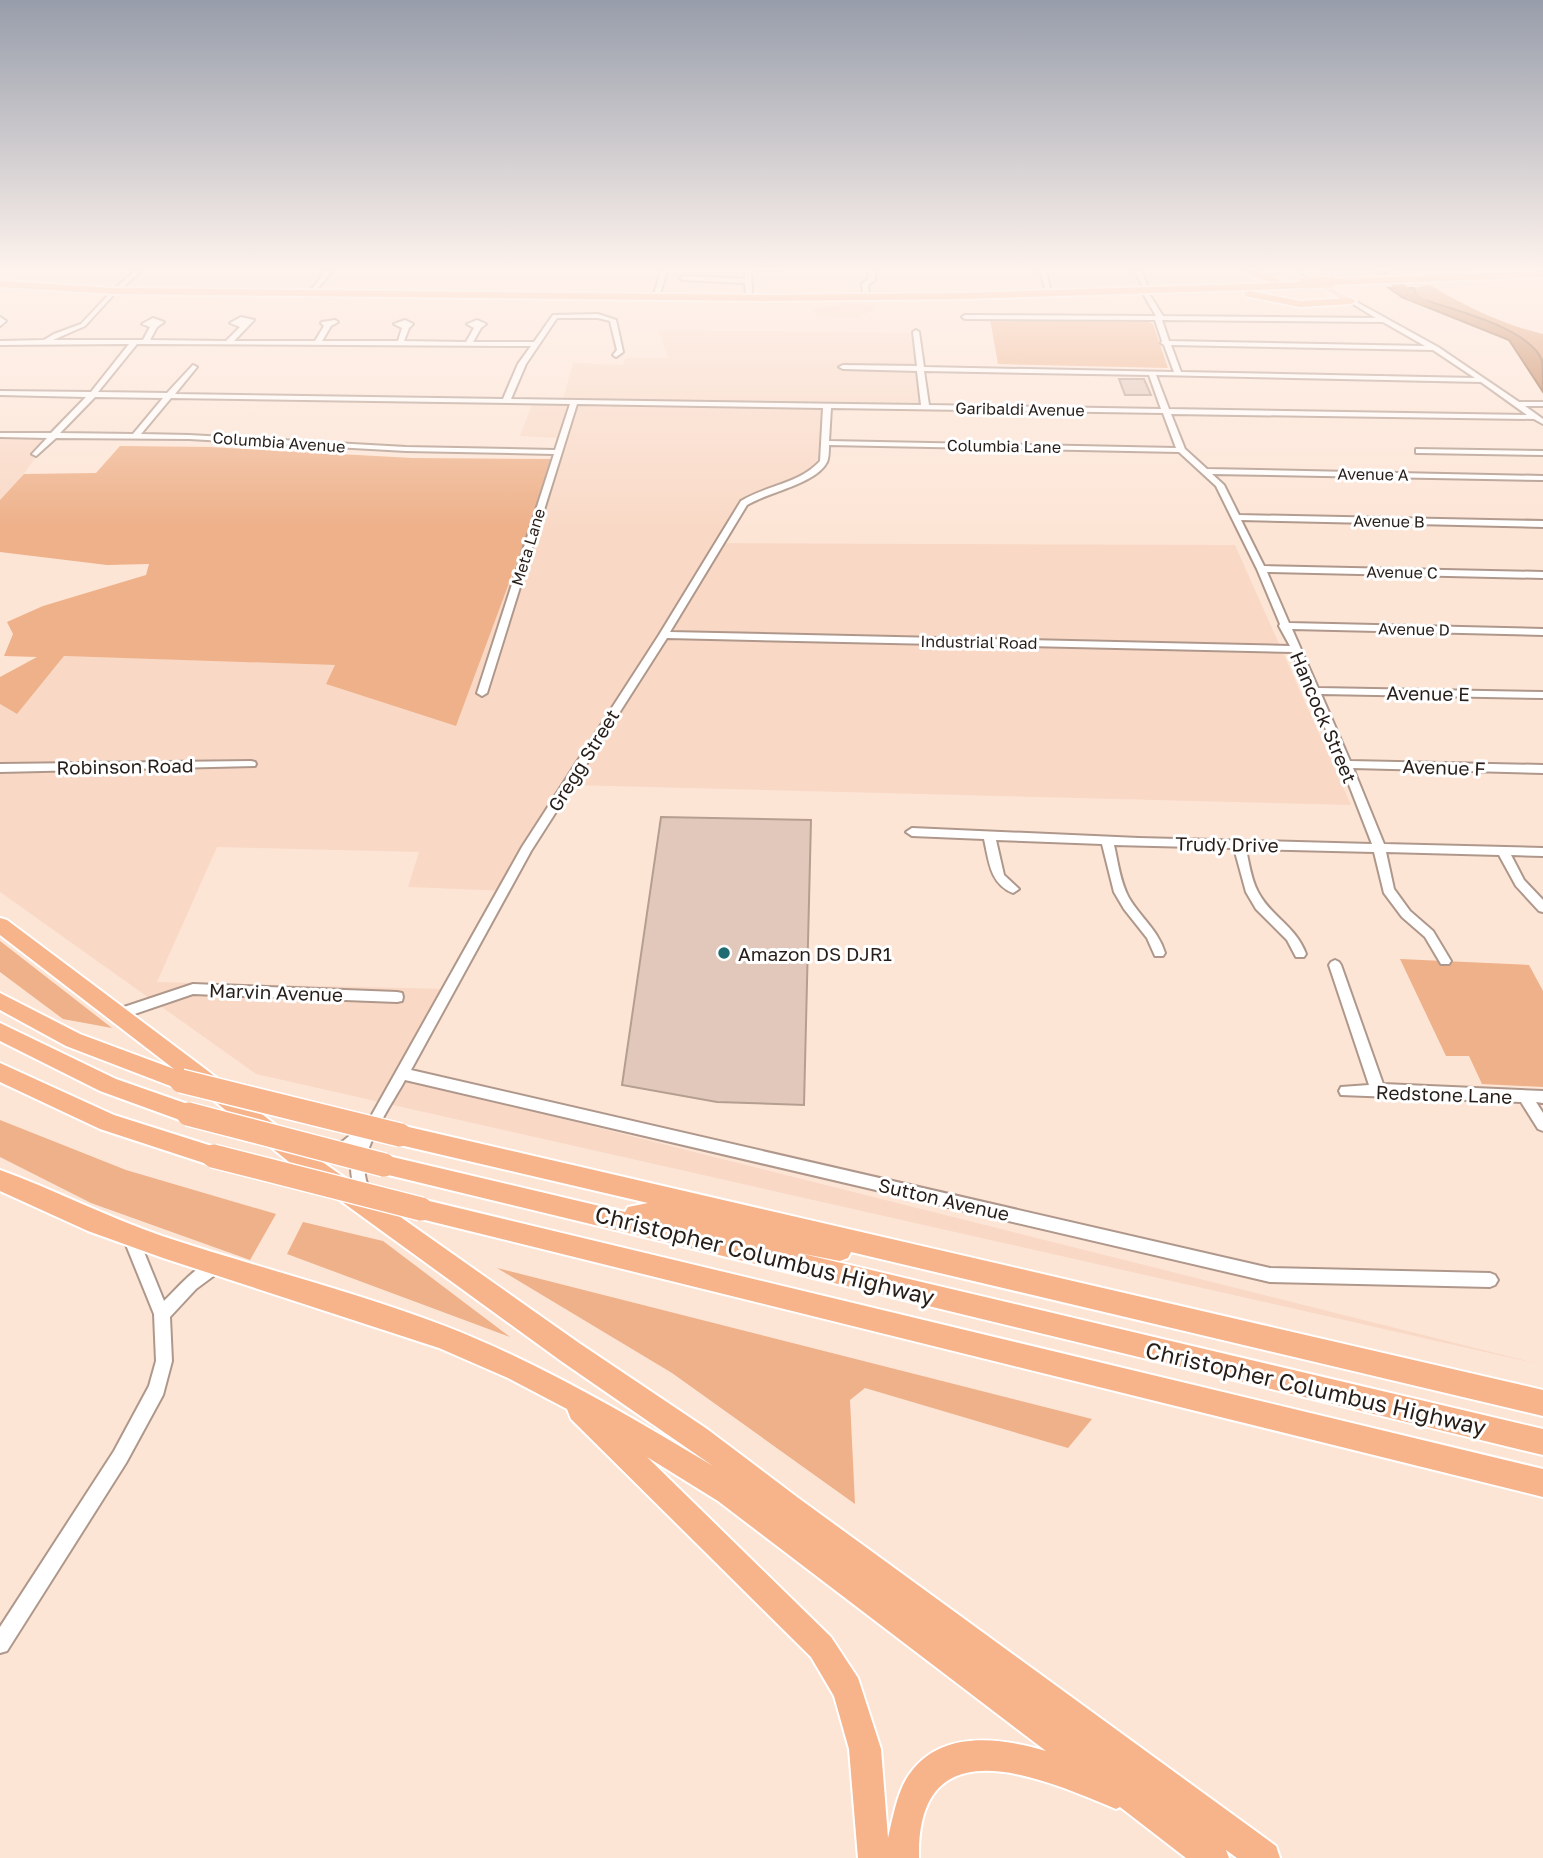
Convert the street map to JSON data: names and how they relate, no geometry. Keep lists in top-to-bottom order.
{
  "streets": {
    "highway": ["Christopher Columbus Highway"],
    "street": [
      "Garibaldi Avenue",
      "Columbia Avenue",
      "Columbia Lane",
      "Avenue A",
      "Avenue B",
      "Meta Lane",
      "Avenue C",
      "Avenue D",
      "Industrial Road",
      "Avenue E",
      "Hancock Street",
      "Gregg Street",
      "Robinson Road",
      "Avenue F",
      "Trudy Drive",
      "Marvin Avenue",
      "Redstone Lane",
      "Sutton Avenue"
    ]
  },
  "crossings": [
    ["Garibaldi Avenue", "Meta Lane"],
    ["Columbia Avenue", "Meta Lane"],
    ["Columbia Lane", "Hancock Street"],
    ["Columbia Lane", "Gregg Street"],
    ["Avenue A", "Hancock Street"],
    ["Avenue B", "Hancock Street"],
    ["Avenue C", "Hancock Street"],
    ["Avenue D", "Hancock Street"],
    ["Industrial Road", "Hancock Street"],
    ["Industrial Road", "Gregg Street"],
    ["Avenue E", "Hancock Street"],
    ["Hancock Street", "Avenue F"],
    ["Hancock Street", "Trudy Drive"],
    ["Gregg Street", "Sutton Avenue"]
  ],
  "places": ["Amazon DS DJR1"]
}
